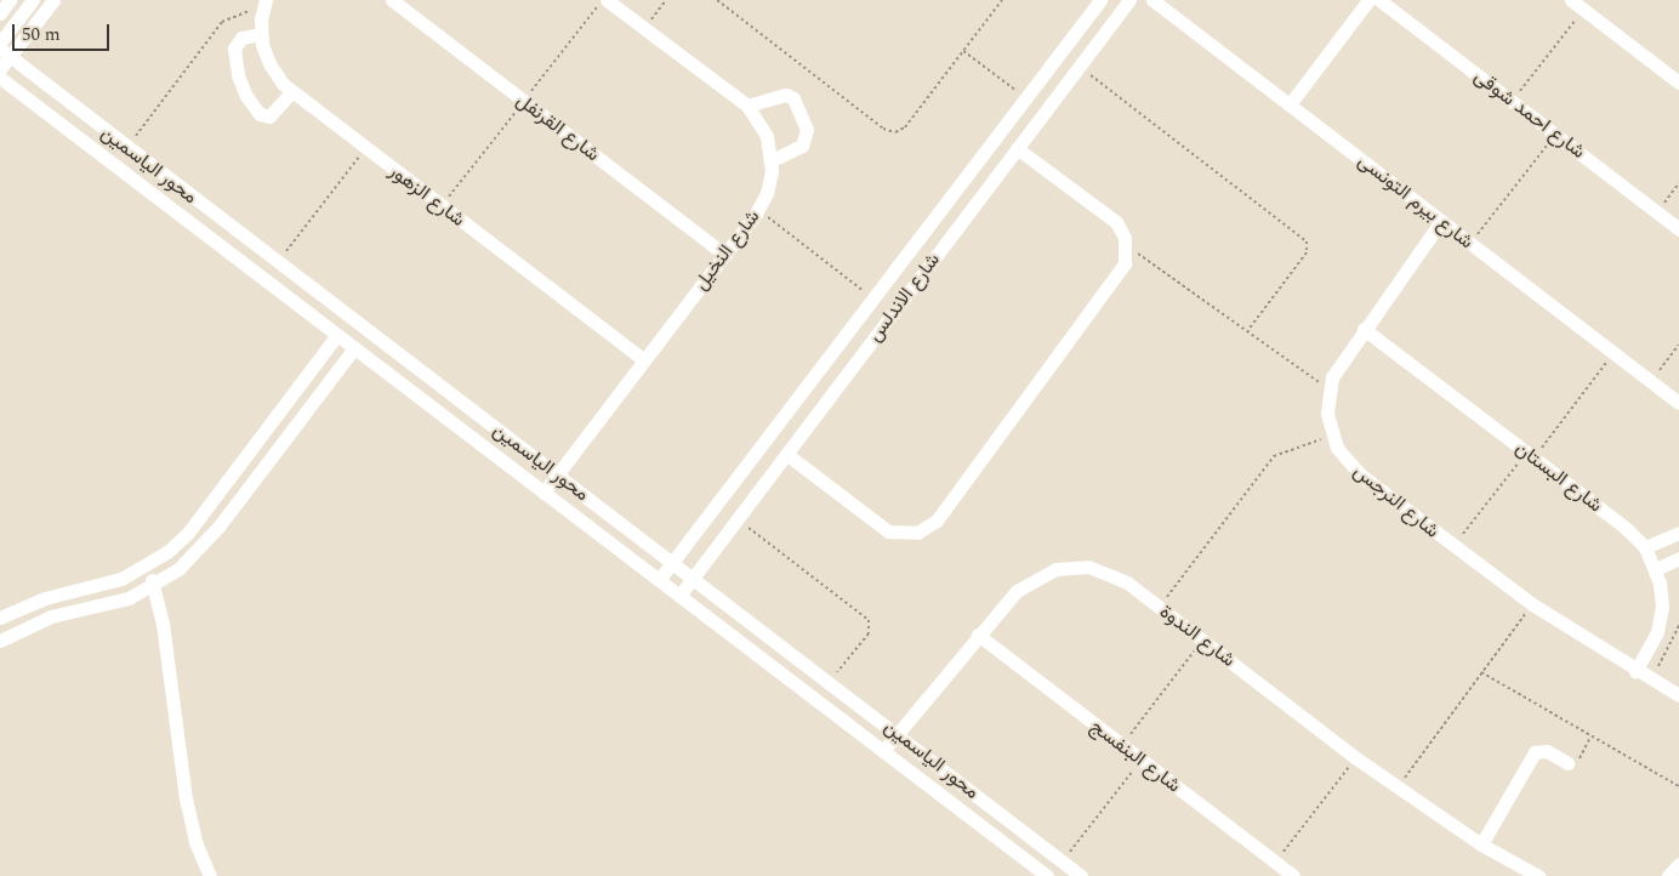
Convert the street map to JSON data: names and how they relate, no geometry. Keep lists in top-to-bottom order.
{
  "streets": {
    "street": [
      "شارع احمد شوقى",
      "شارع القرنفل",
      "محور الياسمين",
      "شارع الزهور",
      "شارع بيرم التونسى",
      "شارع النخيل",
      "شارع الاندلس",
      "شارع البستان",
      "شارع النرجس",
      "شارع الندوة",
      "شارع البنفسج"
    ]
  },
  "crossings": [
    ["شارع القرنفل", "شارع النخيل"],
    ["محور الياسمين", "شارع النخيل"],
    ["محور الياسمين", "شارع الاندلس"],
    ["محور الياسمين", "شارع الندوة"],
    ["شارع الزهور", "شارع النخيل"],
    ["شارع بيرم التونسى", "شارع النرجس"],
    ["شارع البستان", "شارع النرجس"],
    ["شارع الندوة", "شارع البنفسج"]
  ],
  "scale_bar": "50 m"
}
